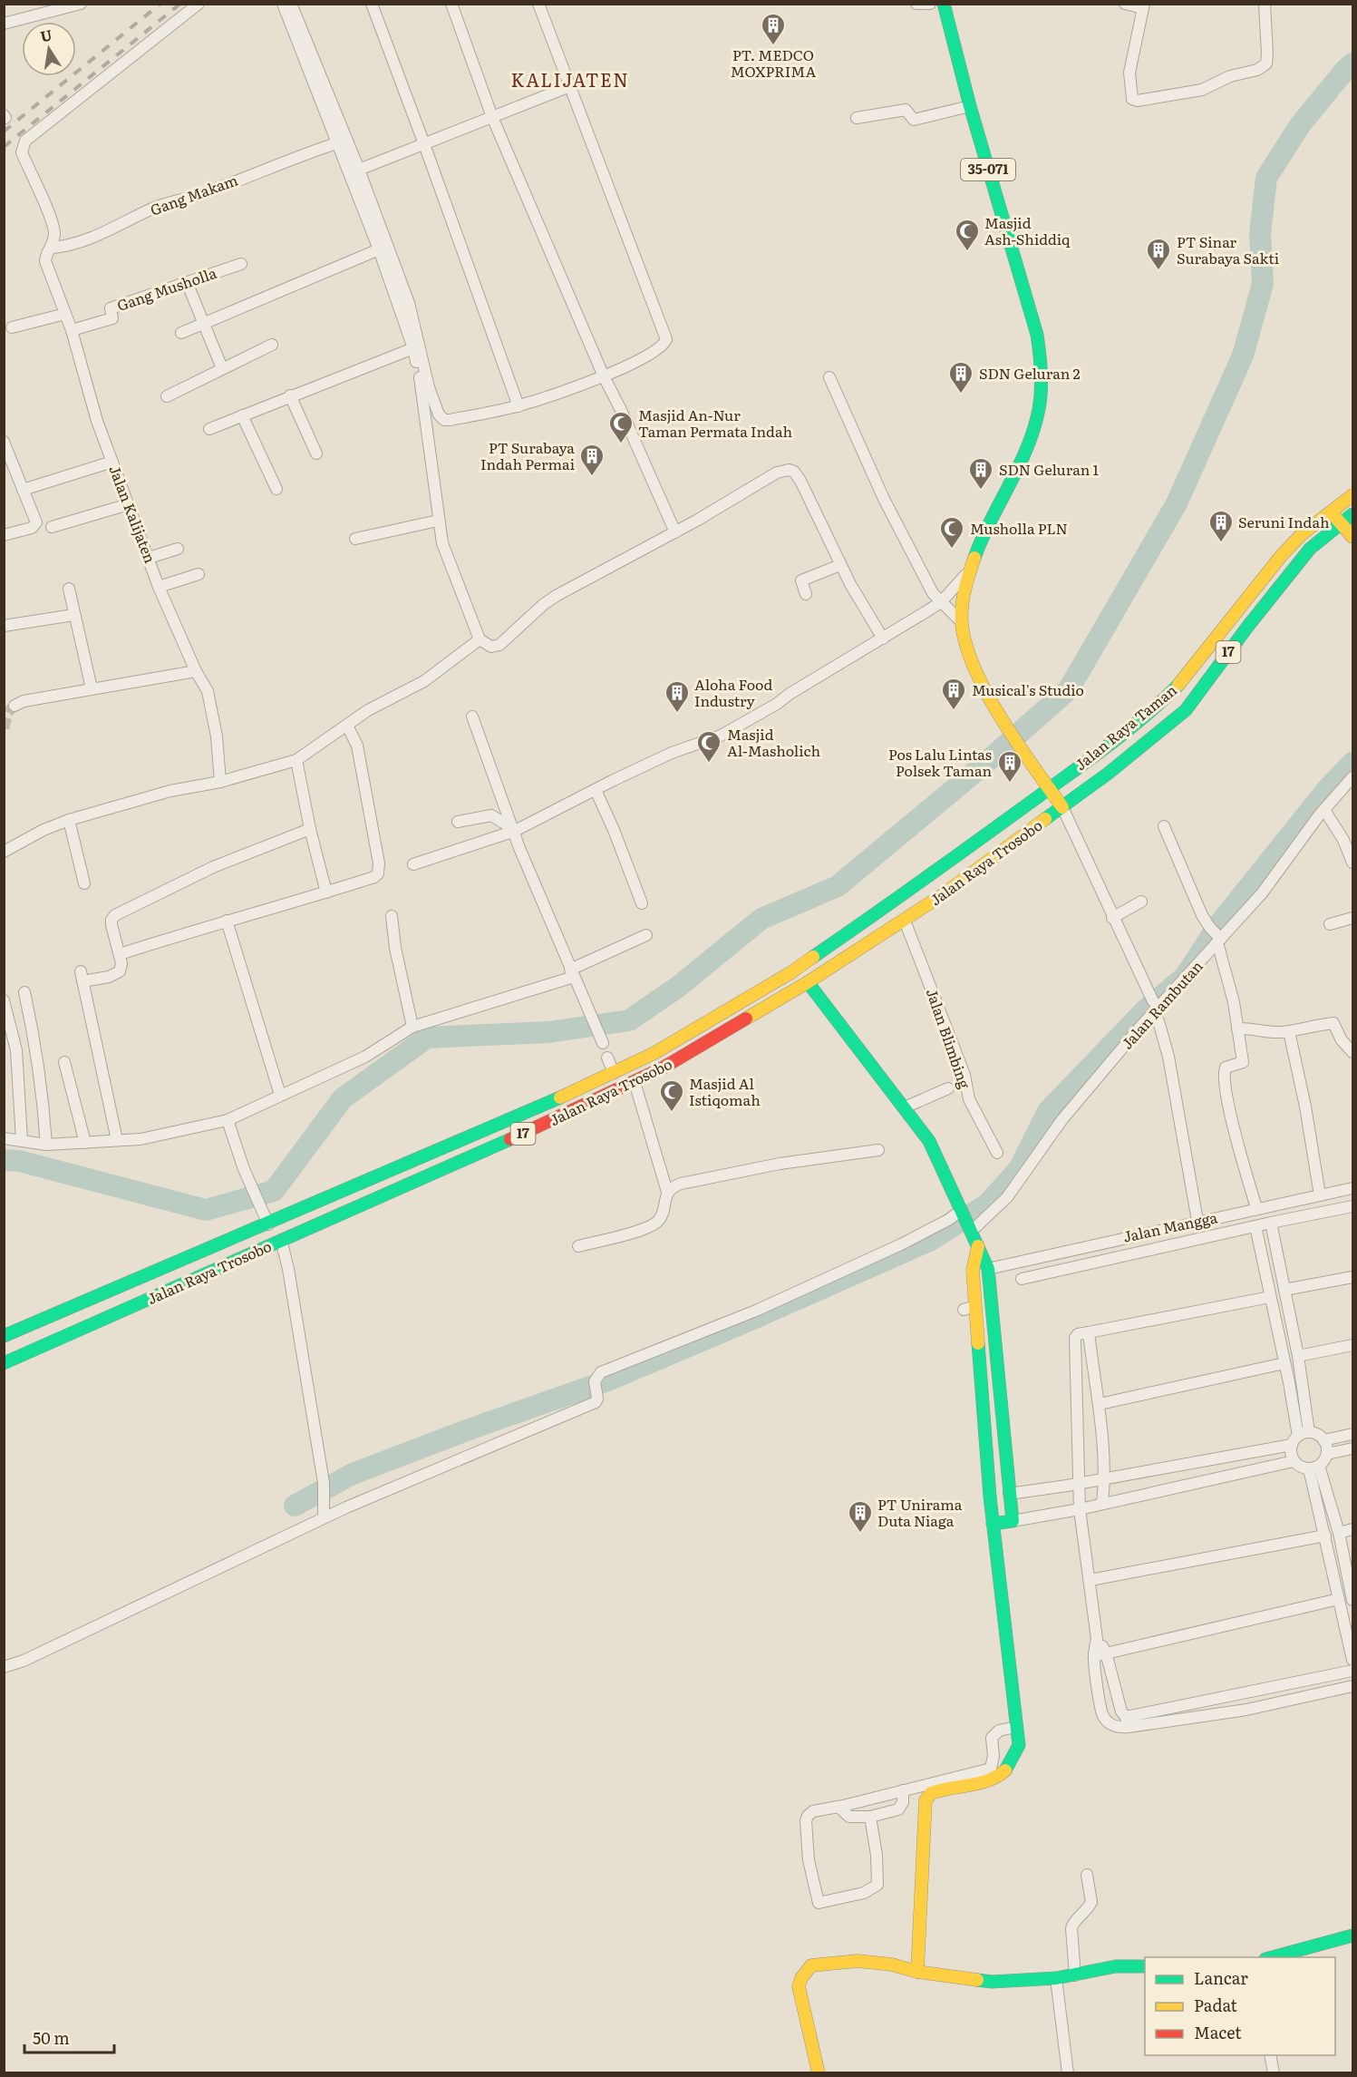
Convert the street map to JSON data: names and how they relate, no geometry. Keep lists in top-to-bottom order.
{
  "streets": {
    "main road": [
      "35-071",
      "17",
      "Jalan Raya Taman",
      "Jalan Raya Trosobo"
    ],
    "street": [
      "Gang Makam",
      "Gang Musholla",
      "Jalan Kalijaten",
      "Jalan Rambutan",
      "Jalan Blimbing",
      "Jalan Mangga"
    ]
  },
  "crossings": [
    ["35-071", "Jalan Raya Taman"],
    ["35-071", "Jalan Raya Trosobo"],
    ["Gang Makam", "Jalan Kalijaten"],
    ["Gang Musholla", "Jalan Kalijaten"],
    ["Jalan Raya Taman", "Jalan Raya Trosobo"],
    ["Jalan Raya Trosobo", "Jalan Blimbing"]
  ],
  "districts": ["KALIJATEN"],
  "places": {
    "building": [
      "PT. MEDCO MOXPRIMA",
      "PT Sinar Surabaya Sakti",
      "SDN Geluran 2",
      "PT Surabaya Indah Permai",
      "SDN Geluran 1",
      "Seruni Indah",
      "Musical's Studio",
      "Aloha Food Industry",
      "Pos Lalu Lintas Polsek Taman",
      "PT Unirama Duta Niaga"
    ],
    "mosque": [
      "Masjid Ash-Shiddiq",
      "Masjid An-Nur Taman Permata Indah",
      "Musholla PLN",
      "Masjid Al-Masholich",
      "Masjid Al Istiqomah"
    ]
  },
  "legend": ["Lancar", "Padat", "Macet"],
  "scale_bar": "50 m",
  "north": "top"
}
